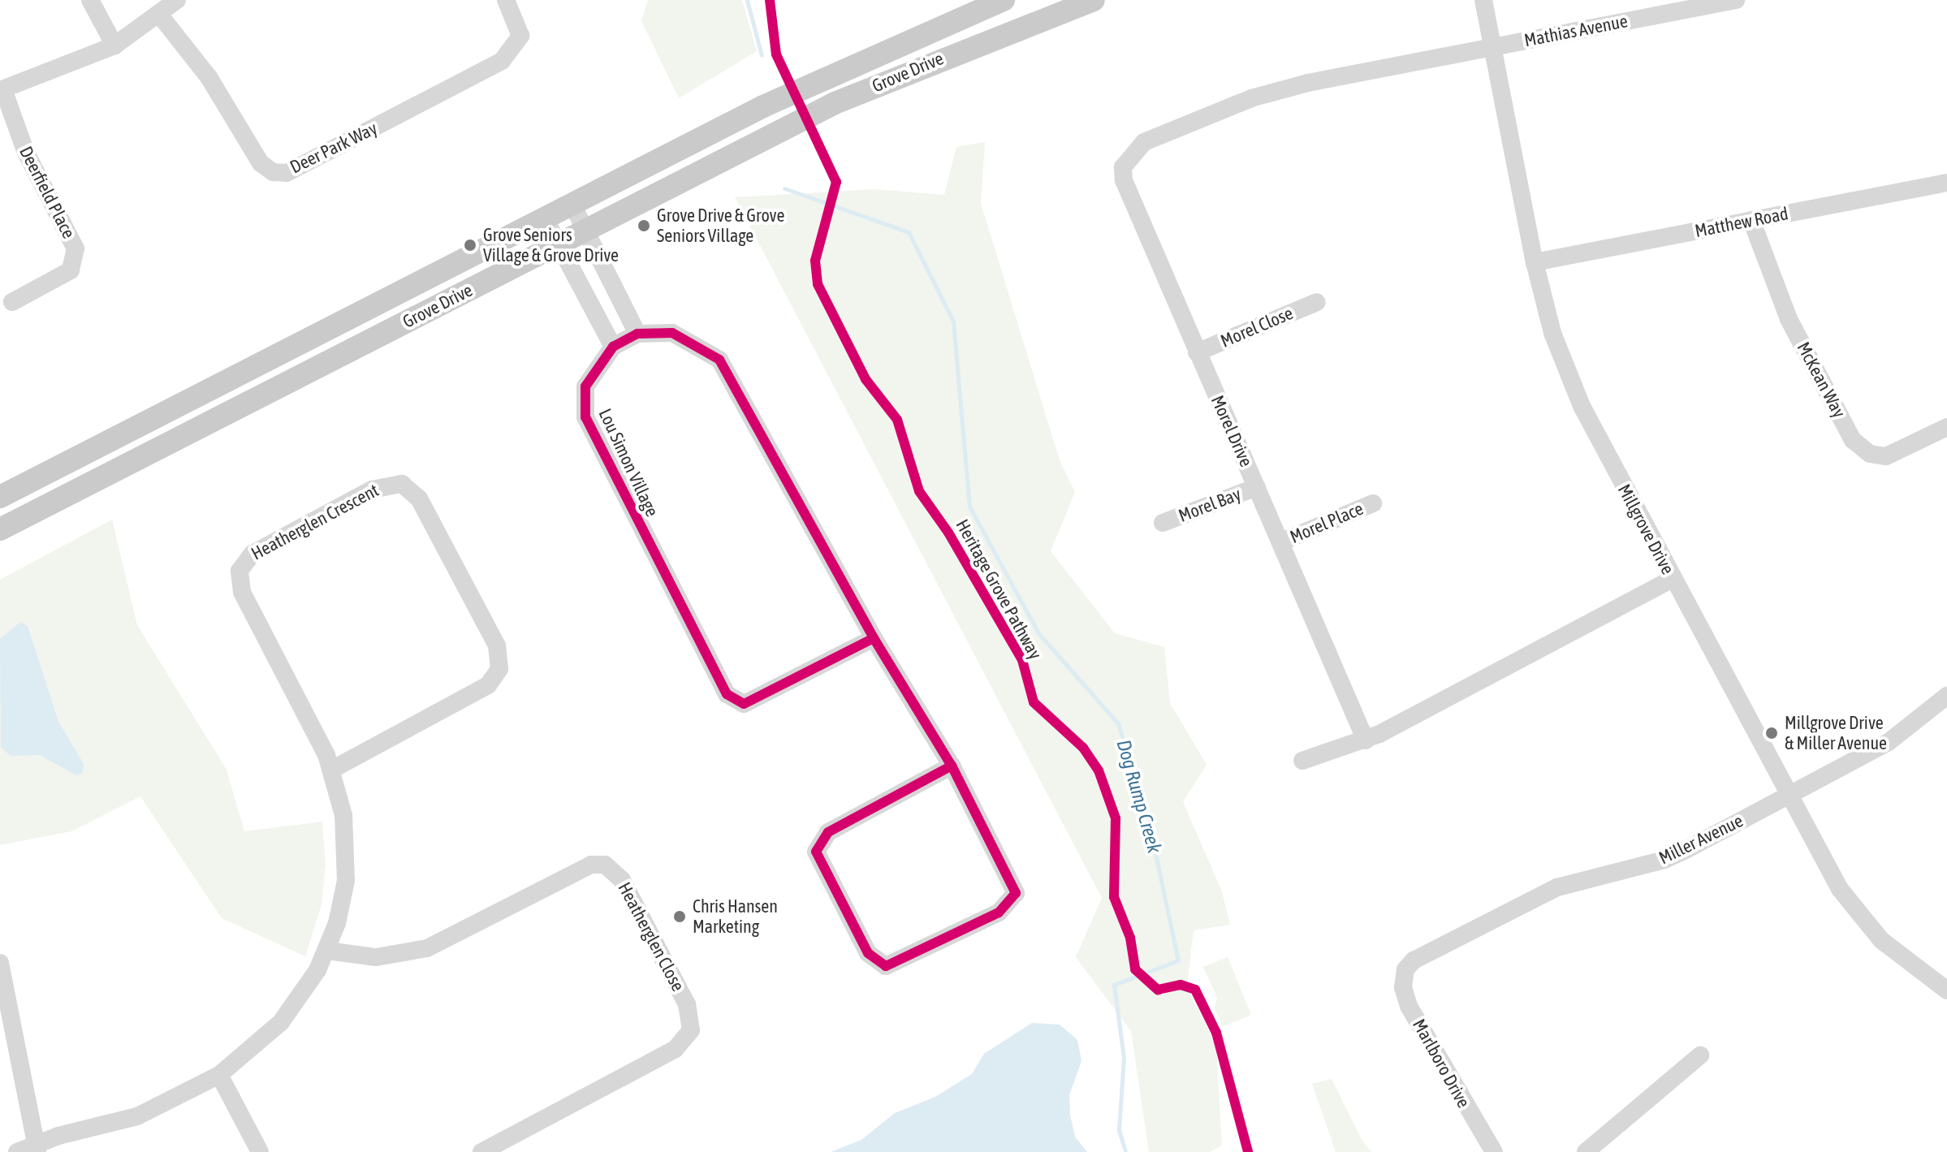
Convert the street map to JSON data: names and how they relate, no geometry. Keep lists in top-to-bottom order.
{
  "streets": {
    "main road": ["Grove Drive"],
    "street": [
      "Mathias Avenue",
      "Deer Park Way",
      "Deerfield Place",
      "Matthew Road",
      "Morel Close",
      "McKean Way",
      "Morel Drive",
      "Lou Simon Village",
      "Morel Bay",
      "Heatherglen Crescent",
      "Morel Place",
      "Millgrove Drive",
      "Miller Avenue",
      "Heatherglen Close",
      "Marlboro Drive"
    ],
    "cycle path": ["Heritage Grove Pathway"]
  },
  "crossings": [
    ["Mathias Avenue", "Morel Drive"],
    ["Mathias Avenue", "Millgrove Drive"],
    ["Matthew Road", "McKean Way"],
    ["Matthew Road", "Millgrove Drive"],
    ["Morel Close", "Morel Drive"],
    ["Morel Drive", "Morel Bay"],
    ["Morel Drive", "Morel Place"],
    ["Morel Drive", "Millgrove Drive"],
    ["Heatherglen Crescent", "Heatherglen Close"],
    ["Millgrove Drive", "Miller Avenue"],
    ["Miller Avenue", "Marlboro Drive"]
  ],
  "water": ["Dog Rump Creek"],
  "places": [
    "Grove Drive & Grove Seniors Village",
    "Grove Seniors Village & Grove Drive",
    "Millgrove Drive & Miller Avenue",
    "Chris Hansen Marketing"
  ]
}
